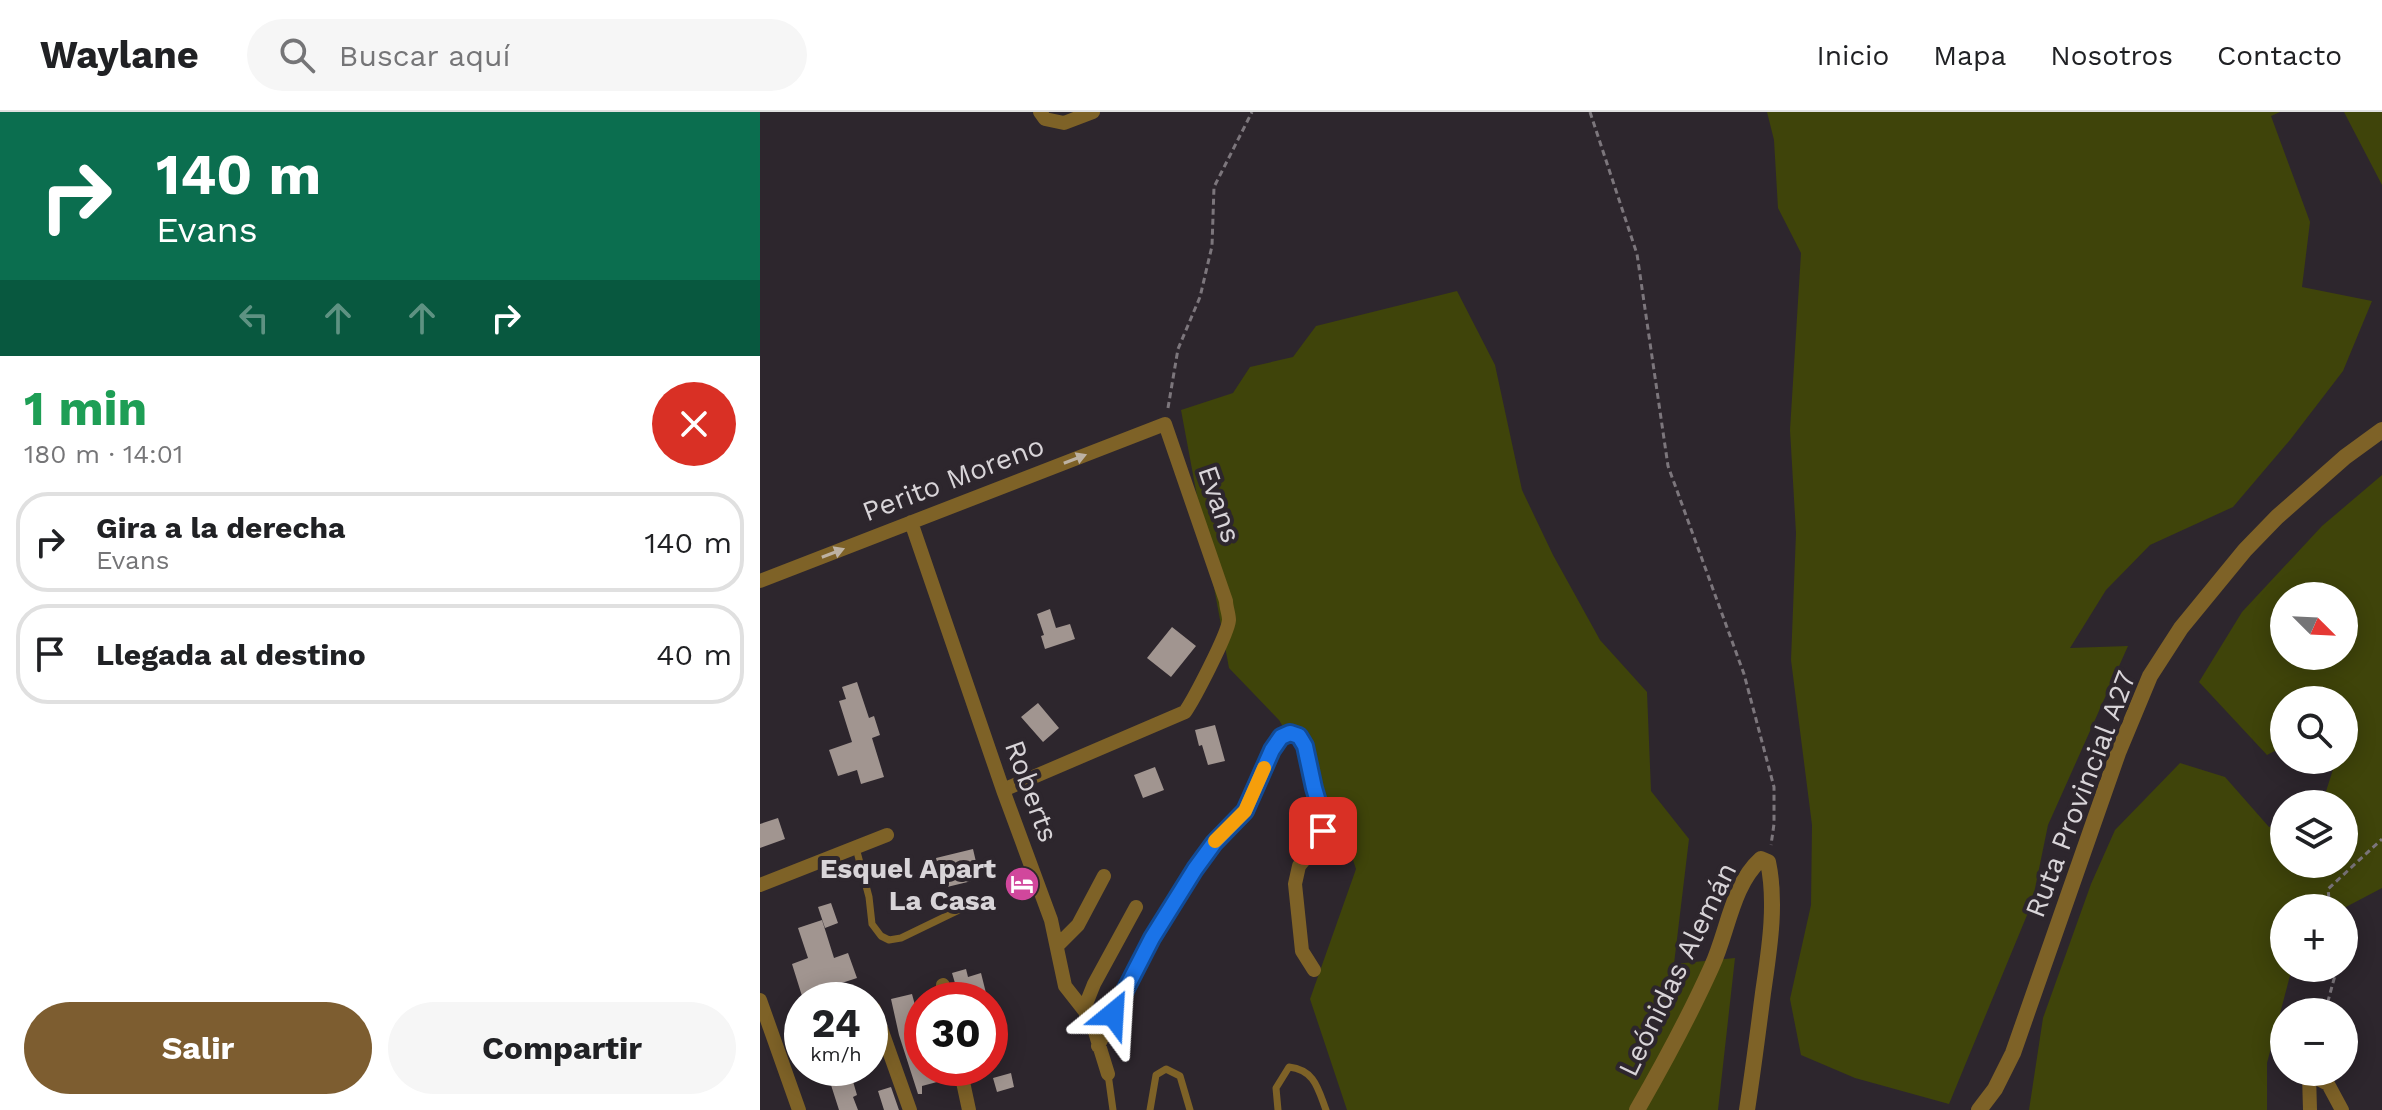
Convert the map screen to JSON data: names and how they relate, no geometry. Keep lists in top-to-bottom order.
{
  "streets": {
    "street": [
      "Perito Moreno",
      "Evans",
      "Roberts",
      "Ruta Provincial A27",
      "Leónidas Alemán"
    ]
  },
  "crossings": [
    ["Perito Moreno", "Evans"],
    ["Perito Moreno", "Roberts"],
    ["Evans", "Roberts"]
  ],
  "one_way": ["Perito Moreno"],
  "places": {
    "hotel": ["Esquel Apart La Casa"]
  },
  "north": "bottom right",
  "page": {
    "header": "Waylane",
    "search": "Buscar aquí",
    "nav": [
      "Inicio",
      "Mapa",
      "Nosotros",
      "Contacto"
    ],
    "turn": ["140 m", "Evans"],
    "heading": ["1 min", "180 m · 14:01"],
    "list": [
      {
        "name": "Gira a la derecha",
        "note": "Evans",
        "value": "140 m"
      },
      {
        "name": "Llegada al destino",
        "value": "40 m"
      }
    ],
    "map_buttons": ["+", "−"],
    "speed": "24 km/h",
    "limit": "30",
    "buttons": ["Salir", "Compartir"]
  }
}
